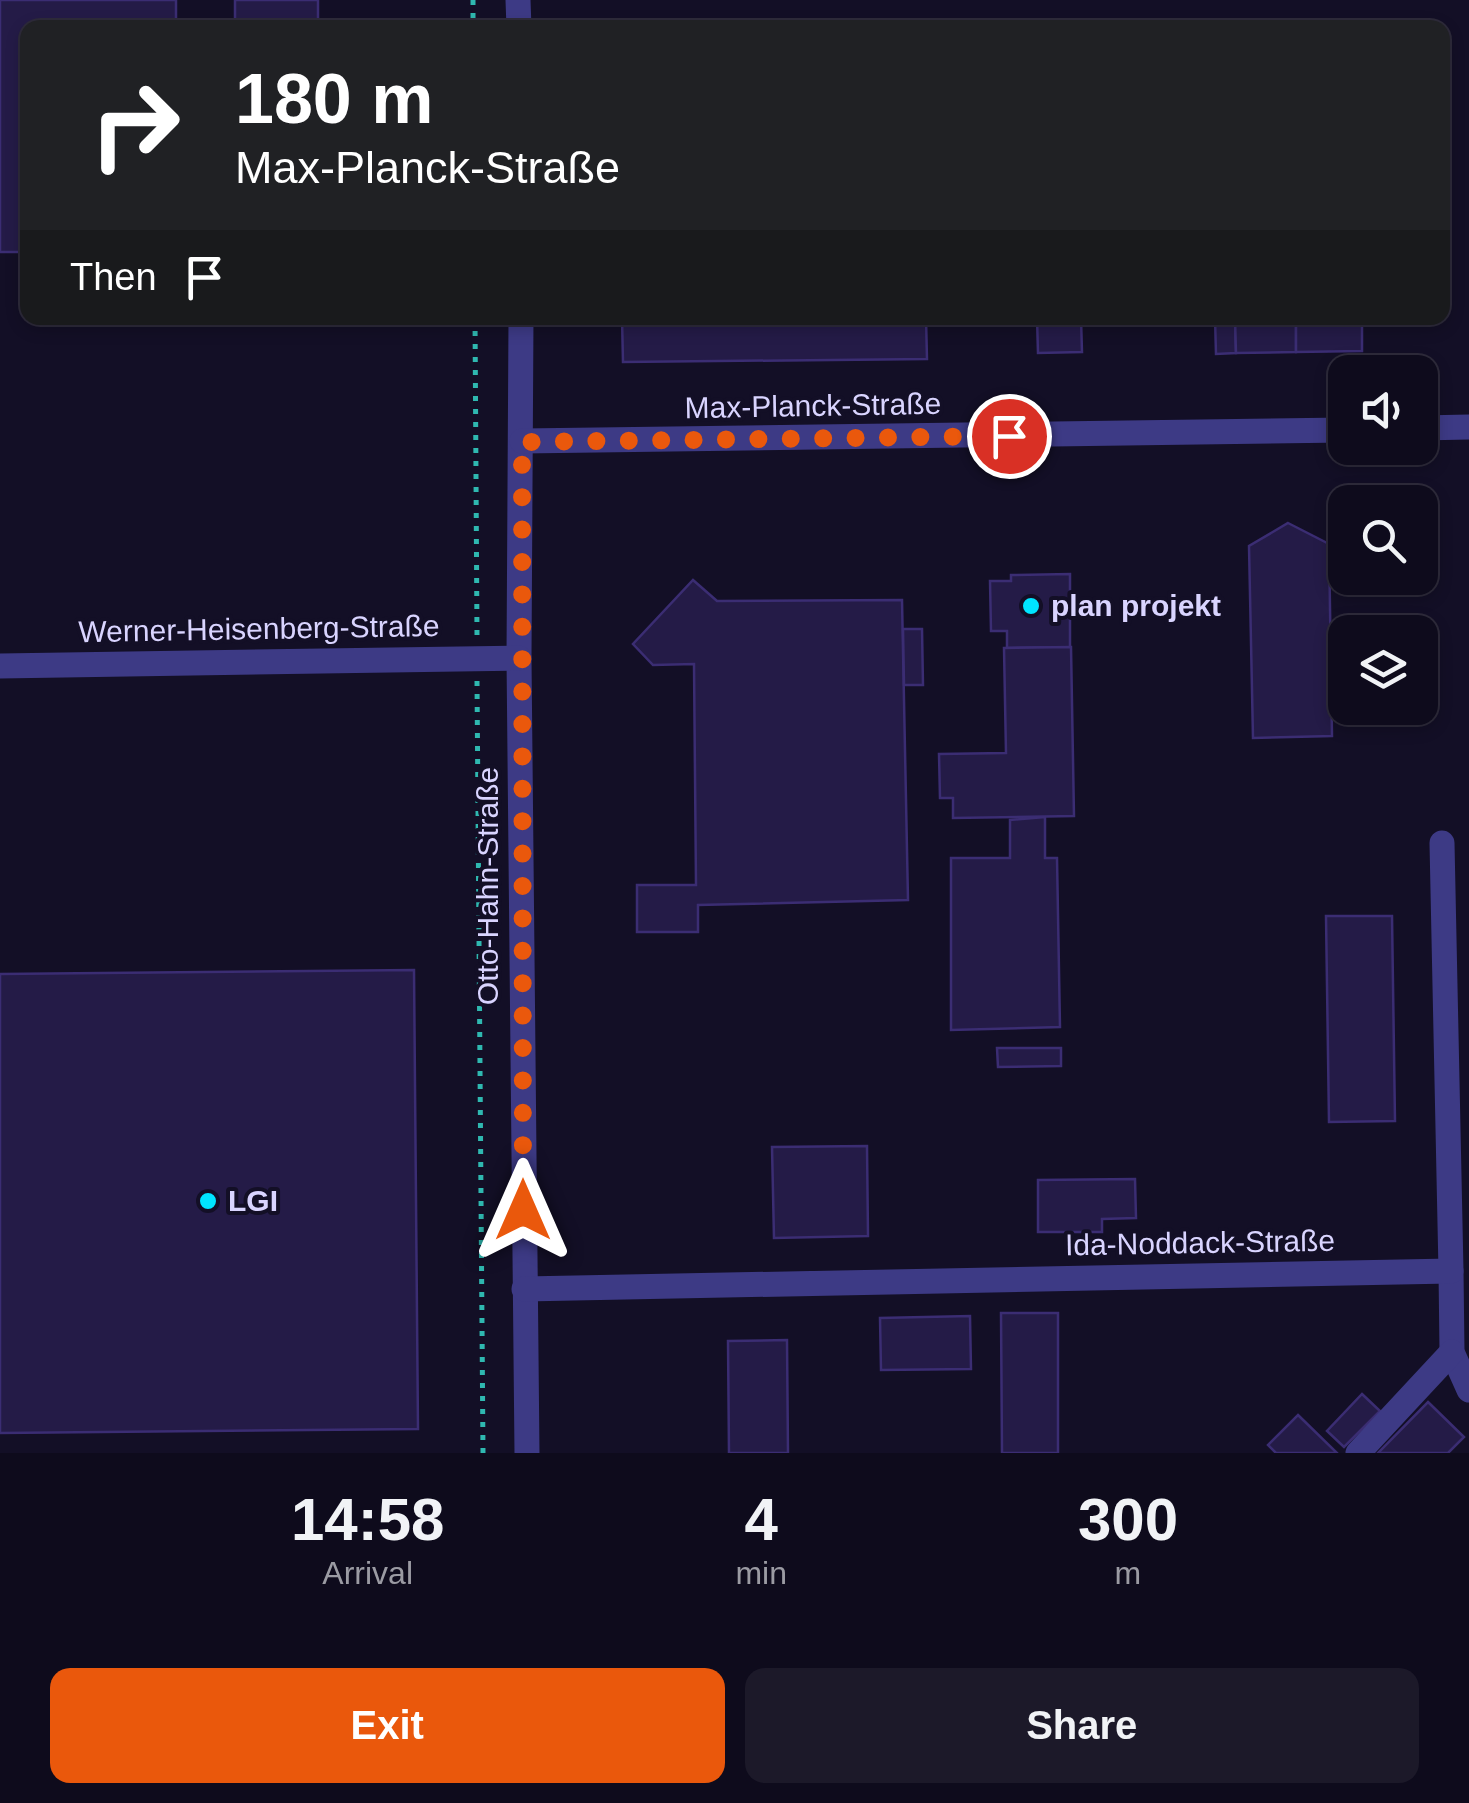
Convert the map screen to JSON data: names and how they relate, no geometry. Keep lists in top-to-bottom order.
{
  "streets": {
    "street": [
      "Max-Planck-Straße",
      "Werner-Heisenberg-Straße",
      "Otto-Hahn-Straße",
      "Ida-Noddack-Straße"
    ]
  },
  "crossings": [
    ["Max-Planck-Straße", "Otto-Hahn-Straße"],
    ["Werner-Heisenberg-Straße", "Otto-Hahn-Straße"],
    ["Otto-Hahn-Straße", "Ida-Noddack-Straße"]
  ],
  "places": ["plan projekt", "LGI"],
  "page": {
    "turn": ["180 m", "Max-Planck-Straße"],
    "then": "Then",
    "eta": [
      "14:58",
      "Arrival",
      "4",
      "min",
      "300",
      "m"
    ],
    "buttons": ["Exit", "Share"]
  }
}
